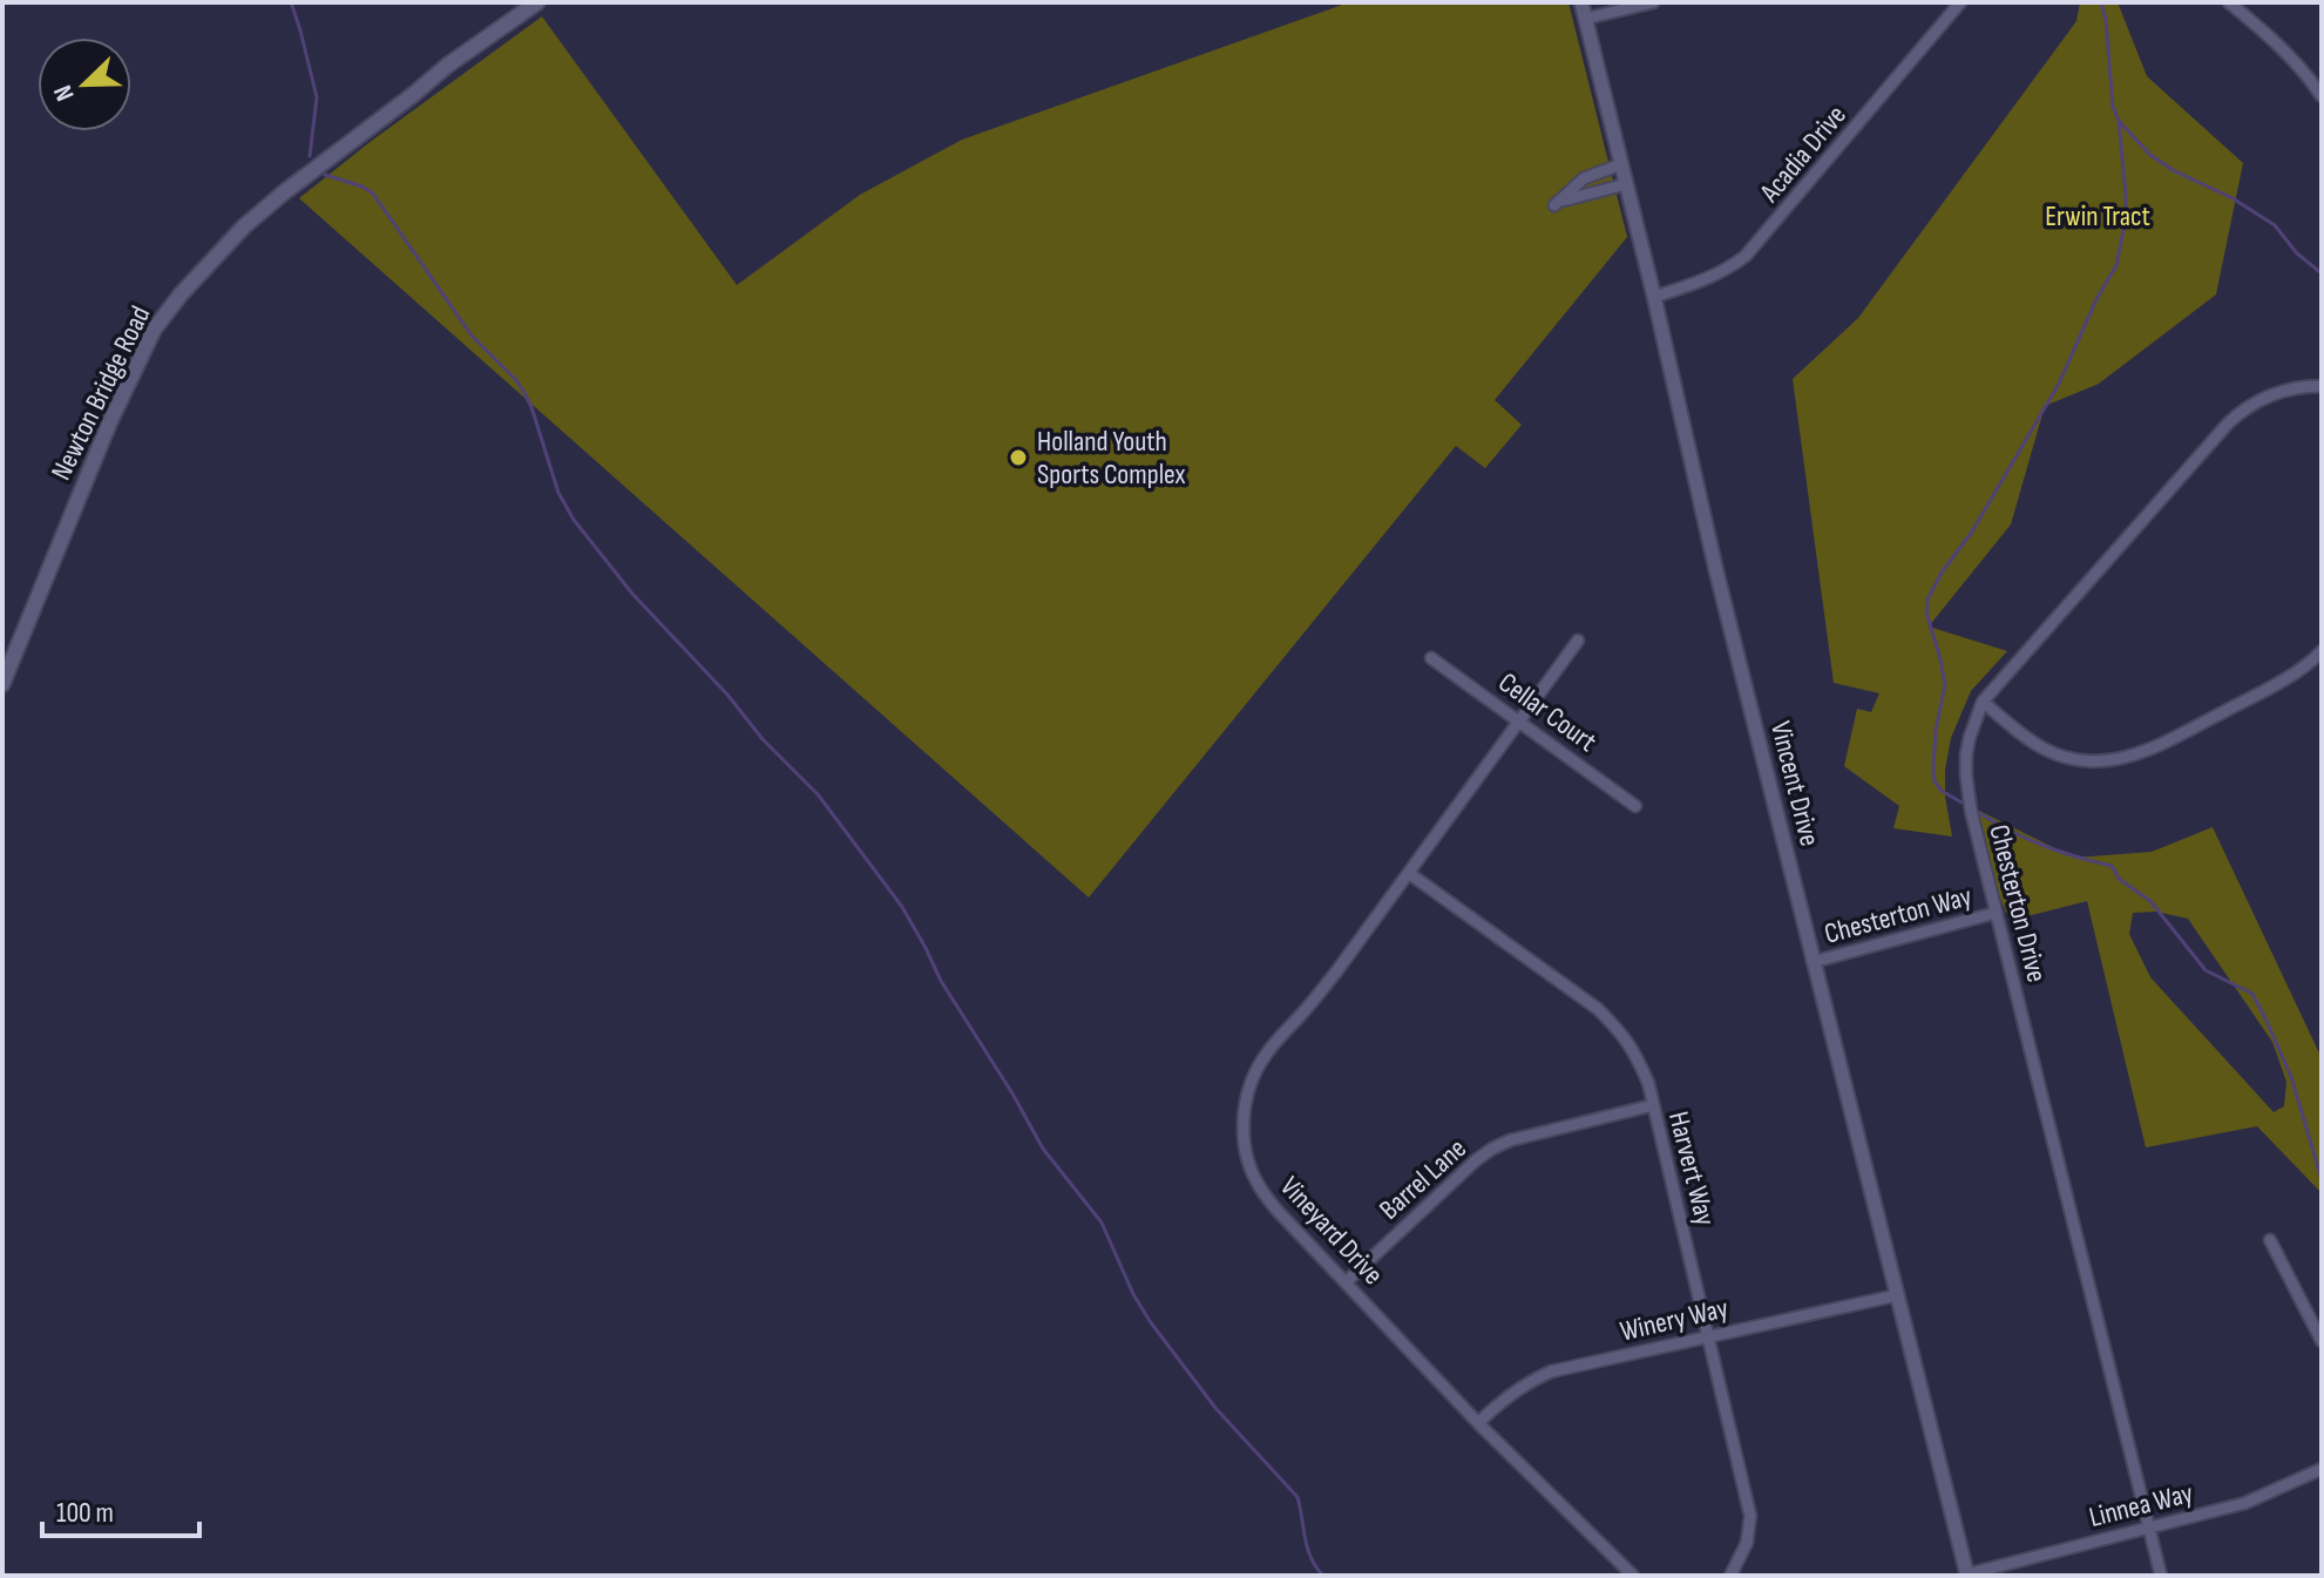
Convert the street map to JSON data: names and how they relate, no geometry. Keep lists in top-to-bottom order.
{
  "streets": {
    "main road": ["Newton Bridge Road"],
    "street": [
      "Acadia Drive",
      "Cellar Court",
      "Vincent Drive",
      "Chesterton Drive",
      "Chesterton Way",
      "Harvert Way",
      "Barrel Lane",
      "Vineyard Drive",
      "Winery Way",
      "Linnea Way"
    ]
  },
  "crossings": [
    ["Acadia Drive", "Vincent Drive"],
    ["Cellar Court", "Vineyard Drive"],
    ["Vincent Drive", "Chesterton Way"],
    ["Vincent Drive", "Winery Way"],
    ["Vincent Drive", "Linnea Way"],
    ["Chesterton Drive", "Chesterton Way"],
    ["Chesterton Drive", "Linnea Way"],
    ["Harvert Way", "Barrel Lane"],
    ["Harvert Way", "Vineyard Drive"],
    ["Harvert Way", "Winery Way"],
    ["Barrel Lane", "Vineyard Drive"],
    ["Vineyard Drive", "Winery Way"]
  ],
  "parks": ["Erwin Tract"],
  "places": ["Holland Youth Sports Complex"],
  "scale_bar": "100 m",
  "north": "bottom left"
}
